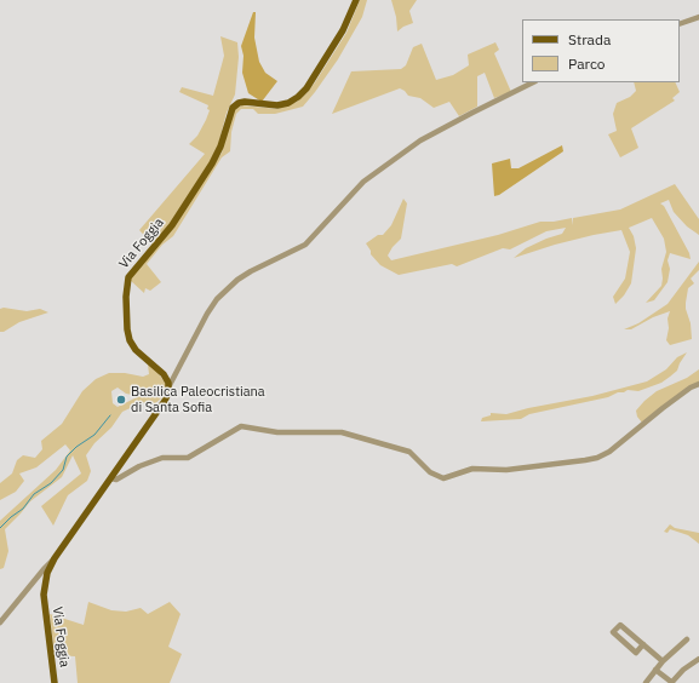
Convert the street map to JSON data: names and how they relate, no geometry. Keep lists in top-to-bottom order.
{
  "streets": {
    "main road": ["Via Foggia"]
  },
  "places": ["Basilica Paleocristiana di Santa Sofia"],
  "legend": ["Strada", "Parco"]
}
